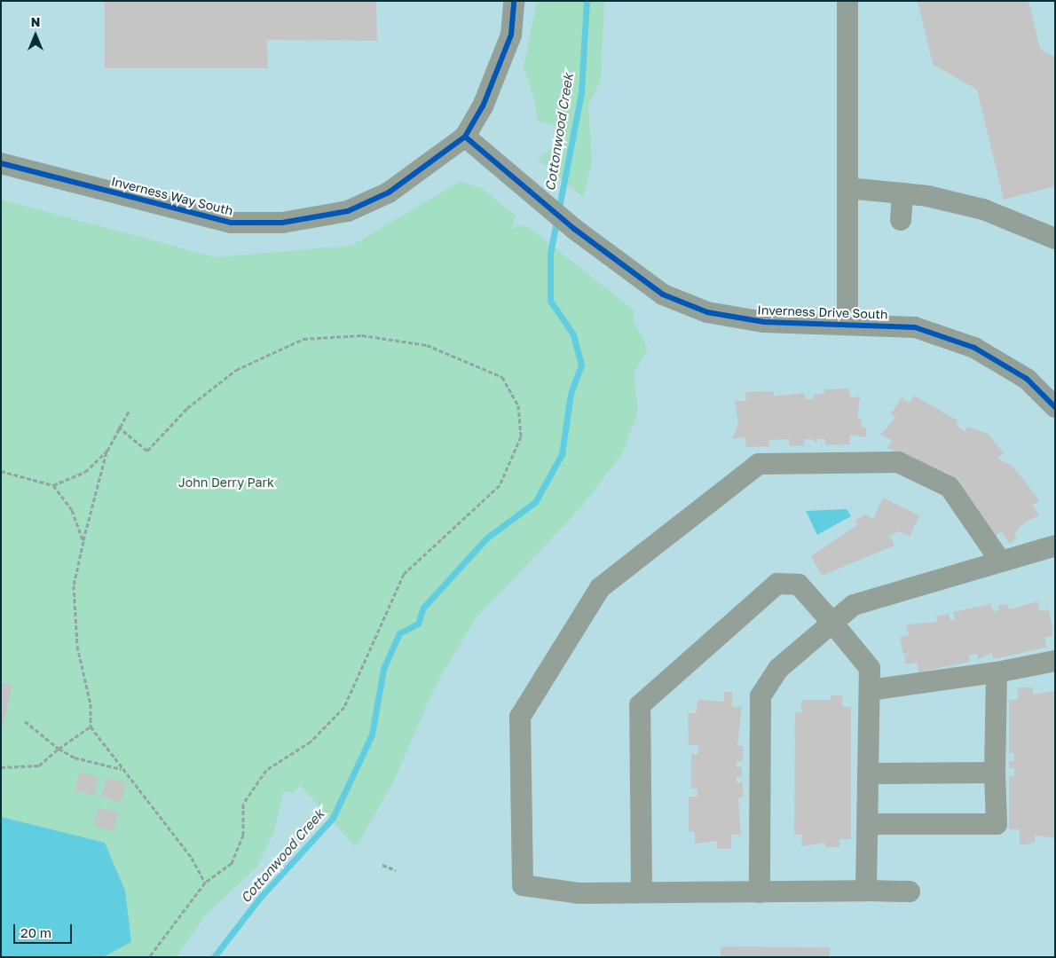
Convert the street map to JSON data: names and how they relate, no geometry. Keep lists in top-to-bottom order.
{
  "streets": {
    "street": ["Inverness Way South", "Inverness Drive South"]
  },
  "crossings": [
    ["Inverness Way South", "Inverness Drive South"]
  ],
  "water": ["Cottonwood Creek"],
  "parks": ["John Derry Park"],
  "scale_bar": "20 m",
  "north": "top"
}
